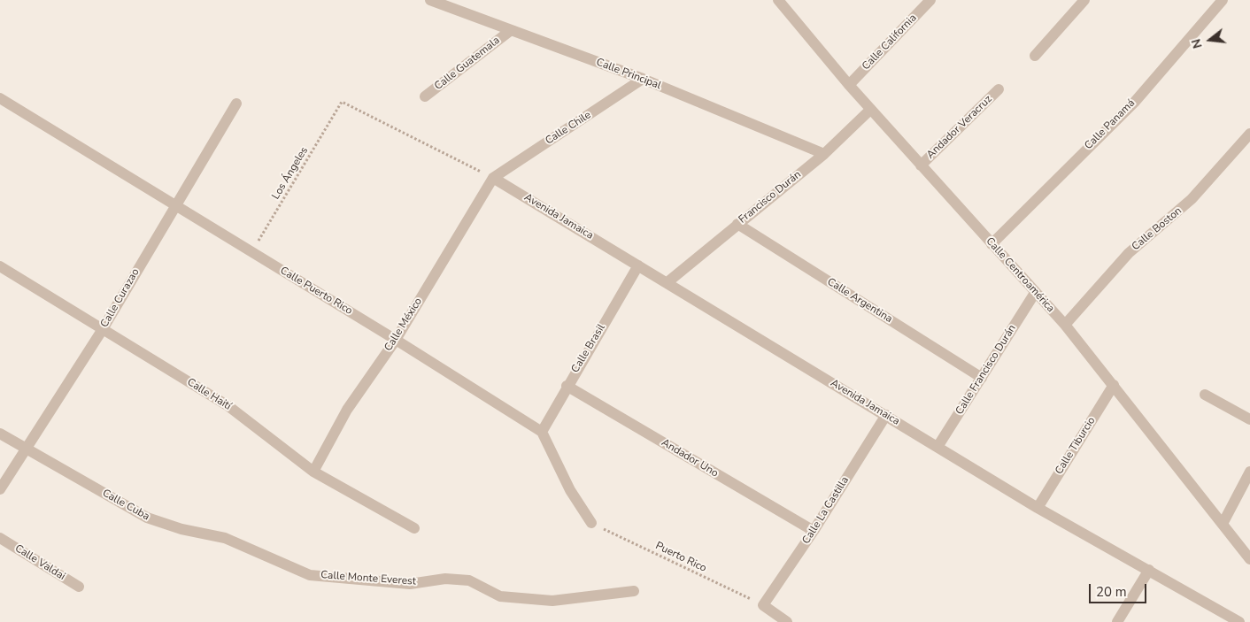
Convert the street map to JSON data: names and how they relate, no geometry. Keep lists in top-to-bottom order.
{
  "streets": {
    "street": [
      "Calle California",
      "Calle Guatemala",
      "Calle Principal",
      "Calle Panamá",
      "Andador Veracruz",
      "Calle Chile",
      "Francisco Durán",
      "Avenida Jamaica",
      "Calle Boston",
      "Calle Centroamérica",
      "Calle Puerto Rico",
      "Calle Curazao",
      "Calle Argentina",
      "Calle México",
      "Calle Brasil",
      "Calle Francisco Durán",
      "Calle Haití",
      "Calle Tiburcio",
      "Andador Uno",
      "Calle Cuba",
      "Calle La Castilla",
      "Calle Valdai",
      "Calle Monte Everest"
    ],
    "path": ["Los Ángeles", "Puerto Rico"]
  },
  "crossings": [
    ["Calle California", "Calle Centroamérica"],
    ["Calle Guatemala", "Calle Principal"],
    ["Calle Principal", "Calle Chile"],
    ["Calle Principal", "Francisco Durán"],
    ["Calle Panamá", "Calle Centroamérica"],
    ["Andador Veracruz", "Calle Centroamérica"],
    ["Calle Chile", "Los Ángeles"],
    ["Calle Chile", "Avenida Jamaica"],
    ["Calle Chile", "Calle México"],
    ["Los Ángeles", "Avenida Jamaica"],
    ["Los Ángeles", "Calle Puerto Rico"],
    ["Los Ángeles", "Calle México"],
    ["Francisco Durán", "Avenida Jamaica"],
    ["Francisco Durán", "Calle Centroamérica"],
    ["Francisco Durán", "Calle Argentina"],
    ["Avenida Jamaica", "Calle México"],
    ["Avenida Jamaica", "Calle Brasil"],
    ["Avenida Jamaica", "Calle Francisco Durán"],
    ["Avenida Jamaica", "Calle Tiburcio"],
    ["Avenida Jamaica", "Calle La Castilla"],
    ["Calle Boston", "Calle Centroamérica"],
    ["Calle Centroamérica", "Calle Francisco Durán"],
    ["Calle Centroamérica", "Calle Tiburcio"],
    ["Calle Puerto Rico", "Calle Curazao"],
    ["Calle Puerto Rico", "Calle México"],
    ["Calle Puerto Rico", "Calle Brasil"],
    ["Calle Curazao", "Calle Haití"],
    ["Calle Curazao", "Calle Cuba"],
    ["Calle Argentina", "Calle Francisco Durán"],
    ["Calle México", "Calle Haití"],
    ["Calle Brasil", "Andador Uno"],
    ["Andador Uno", "Calle La Castilla"],
    ["Calle Cuba", "Calle Monte Everest"],
    ["Calle La Castilla", "Puerto Rico"]
  ],
  "scale_bar": "20 m",
  "north": "left"
}
